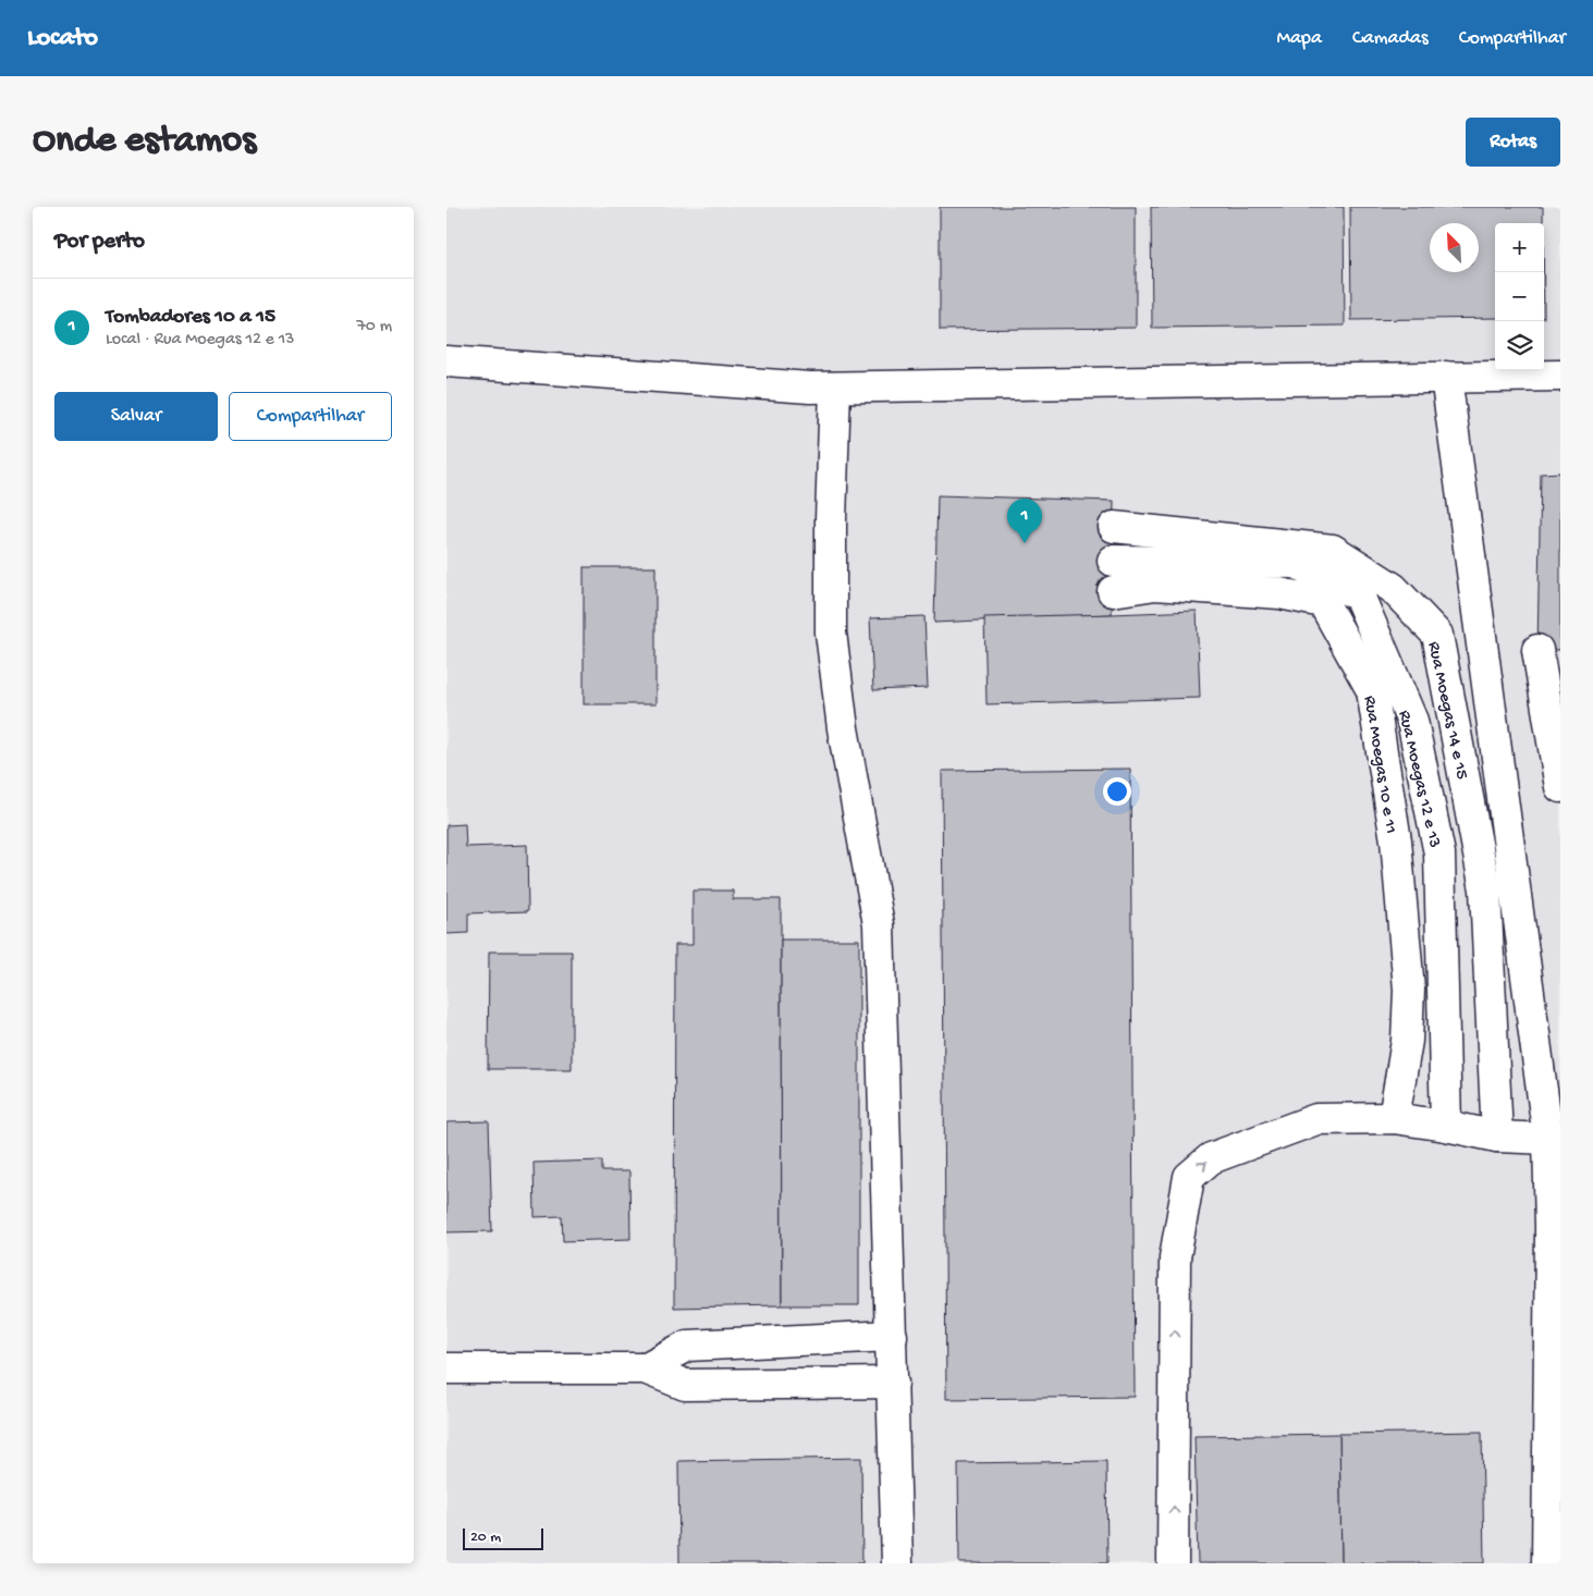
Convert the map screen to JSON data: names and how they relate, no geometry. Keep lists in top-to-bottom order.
{
  "streets": {
    "street": ["Rua Moegas 14 e 15", "Rua Moegas 10 e 11", "Rua Moegas 12 e 13"]
  },
  "scale_bar": "20 m",
  "north": "top left",
  "page": {
    "header": "Locato",
    "nav": ["Mapa", "Camadas", "Compartilhar"],
    "buttons": [
      "Rotas",
      ["Salvar", "Compartilhar"]
    ],
    "title": "Onde estamos",
    "heading": "Por perto",
    "map_buttons": ["+", "−"],
    "list": [
      {
        "mark": "1",
        "name": "Tombadores 10 a 15",
        "note": "Local · Rua Moegas 12 e 13",
        "value": "70 m"
      }
    ],
    "pins": "1",
    "scale": "20 m"
  }
}
